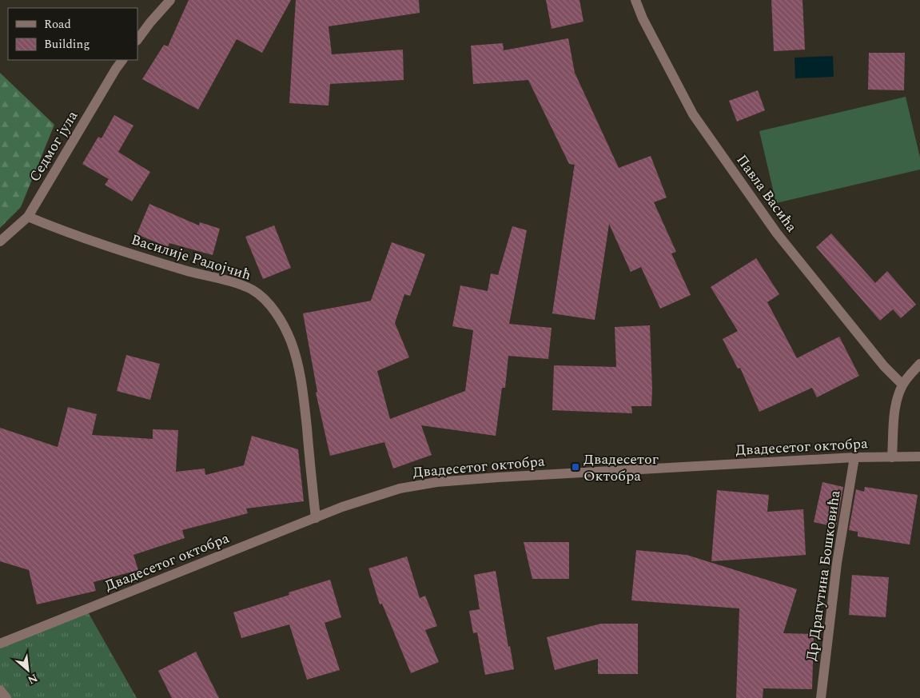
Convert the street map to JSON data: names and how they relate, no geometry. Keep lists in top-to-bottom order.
{
  "streets": {
    "street": [
      "Седмог јула",
      "Павла Васића",
      "Василије Радојчић",
      "Двадесетог октобра",
      "Др Драгутина Бошковића"
    ]
  },
  "crossings": [
    ["Седмог јула", "Василије Радојчић"],
    ["Василије Радојчић", "Двадесетог октобра"],
    ["Двадесетог октобра", "Др Драгутина Бошковића"]
  ],
  "places": {
    "transit": ["Двадесетог Октобра"]
  },
  "legend": ["Road", "Building"],
  "north": "bottom right"
}
